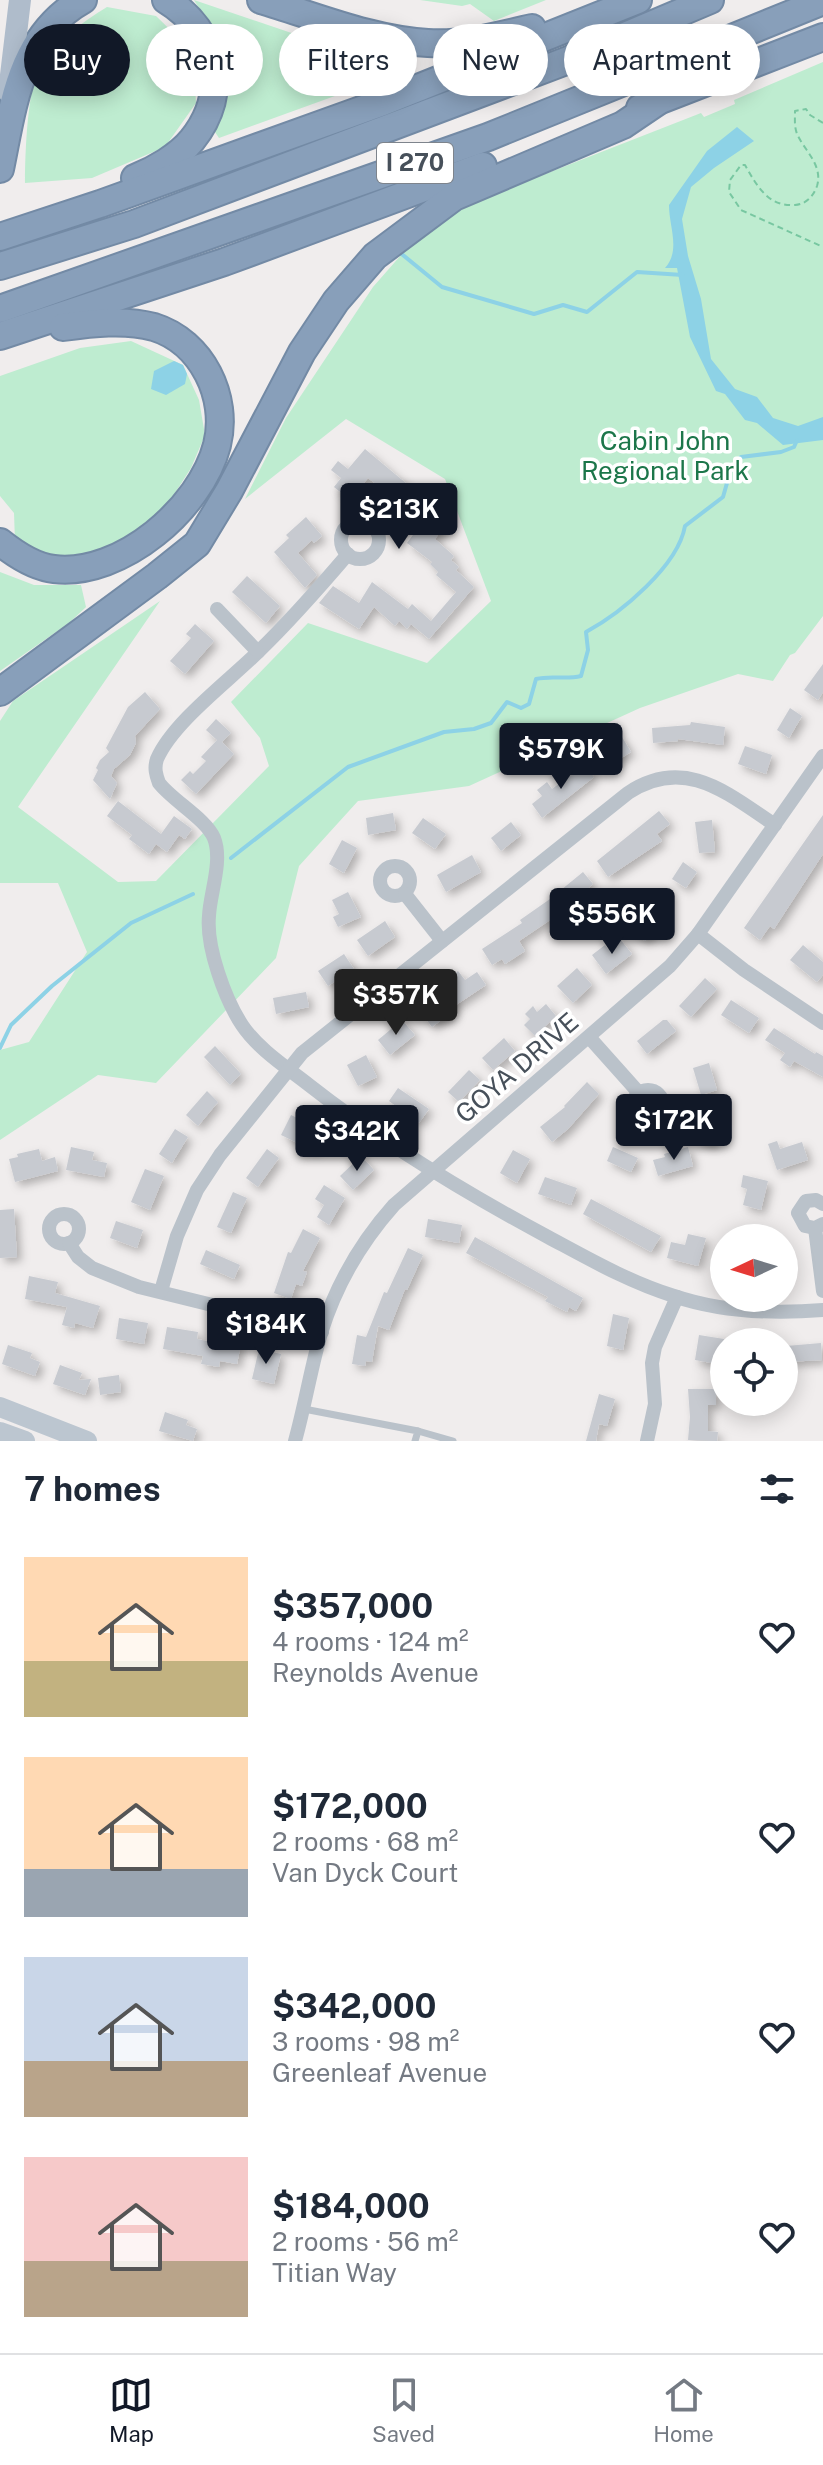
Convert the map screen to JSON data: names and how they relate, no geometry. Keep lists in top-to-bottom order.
{
  "streets": {
    "highway": ["I 270"],
    "street": ["GOYA DRIVE"]
  },
  "parks": ["Cabin John Regional Park"],
  "north": "left",
  "page": {
    "chip": [
      "Buy",
      "Rent",
      "Filters",
      "New",
      "Apartment"
    ],
    "price": [
      "$213K",
      "$579K",
      "$556K",
      "$357K",
      "$172K",
      "$342K",
      "$184K"
    ],
    "heading": "7 homes",
    "list": [
      {
        "name": "$357,000",
        "note": "4 rooms · 124 m² · Reynolds Avenue"
      },
      {
        "name": "$172,000",
        "note": "2 rooms · 68 m² · Van Dyck Court"
      },
      {
        "name": "$342,000",
        "note": "3 rooms · 98 m² · Greenleaf Avenue"
      },
      {
        "name": "$184,000",
        "note": "2 rooms · 56 m² · Titian Way"
      }
    ],
    "tabs": ["Map", "Saved", "Home"]
  }
}
